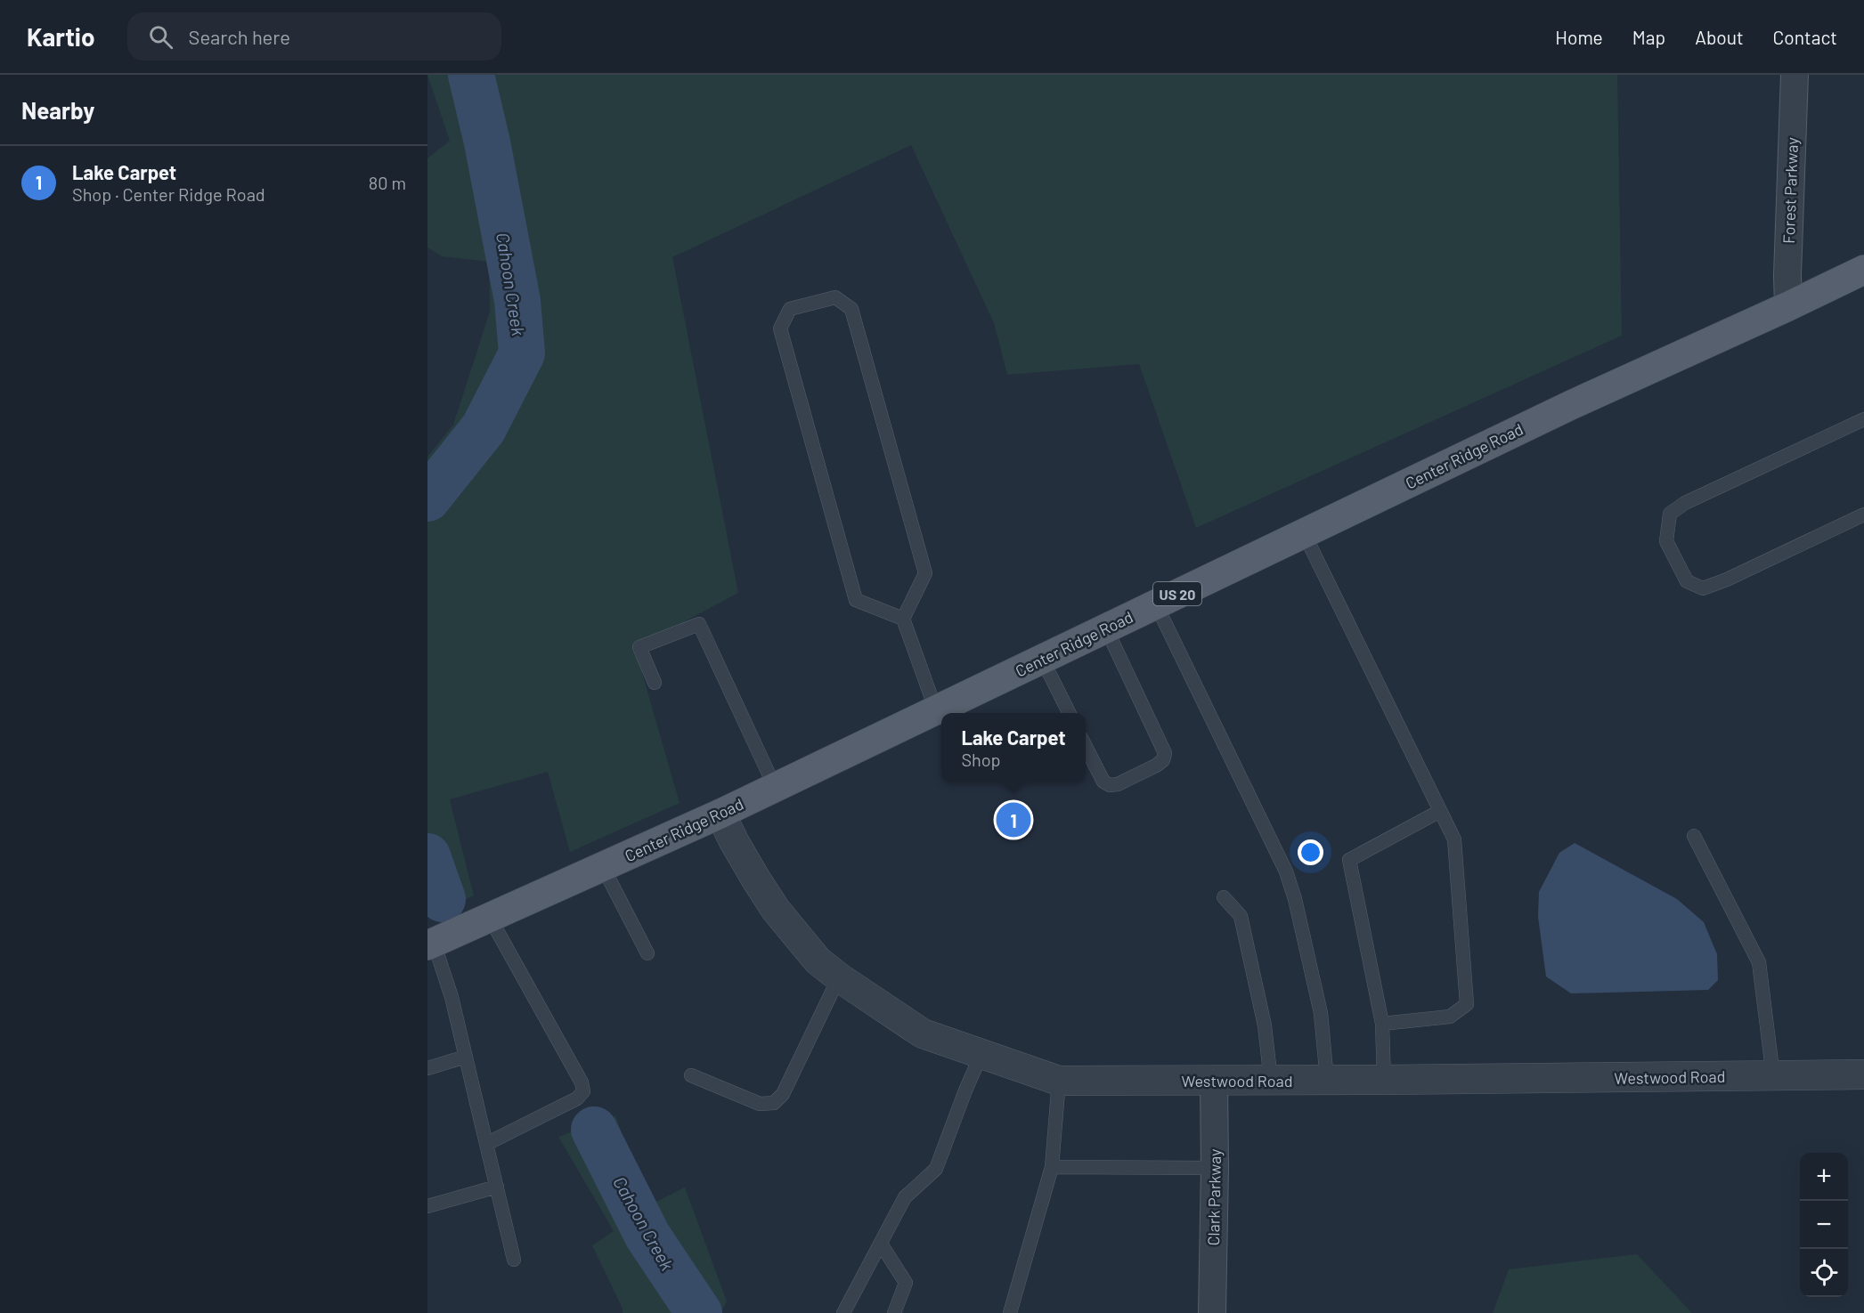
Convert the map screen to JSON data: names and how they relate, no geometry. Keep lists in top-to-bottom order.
{
  "streets": {
    "main road": ["Center Ridge Road", "US 20"],
    "street": ["Forest Parkway", "Westwood Road", "Clark Parkway"]
  },
  "crossings": [
    ["Forest Parkway", "Center Ridge Road"],
    ["Center Ridge Road", "Westwood Road"],
    ["Westwood Road", "Clark Parkway"]
  ],
  "water": ["Cahoon Creek"],
  "page": {
    "header": "Kartio",
    "search": "Search here",
    "nav": [
      "Home",
      "Map",
      "About",
      "Contact"
    ],
    "heading": "Nearby",
    "list": [
      {
        "mark": "1",
        "name": "Lake Carpet",
        "note": "Shop · Center Ridge Road",
        "value": "80 m"
      }
    ],
    "popup": ["Lake Carpet", "Shop"],
    "pins": "1",
    "map_buttons": ["+", "−"]
  }
}
